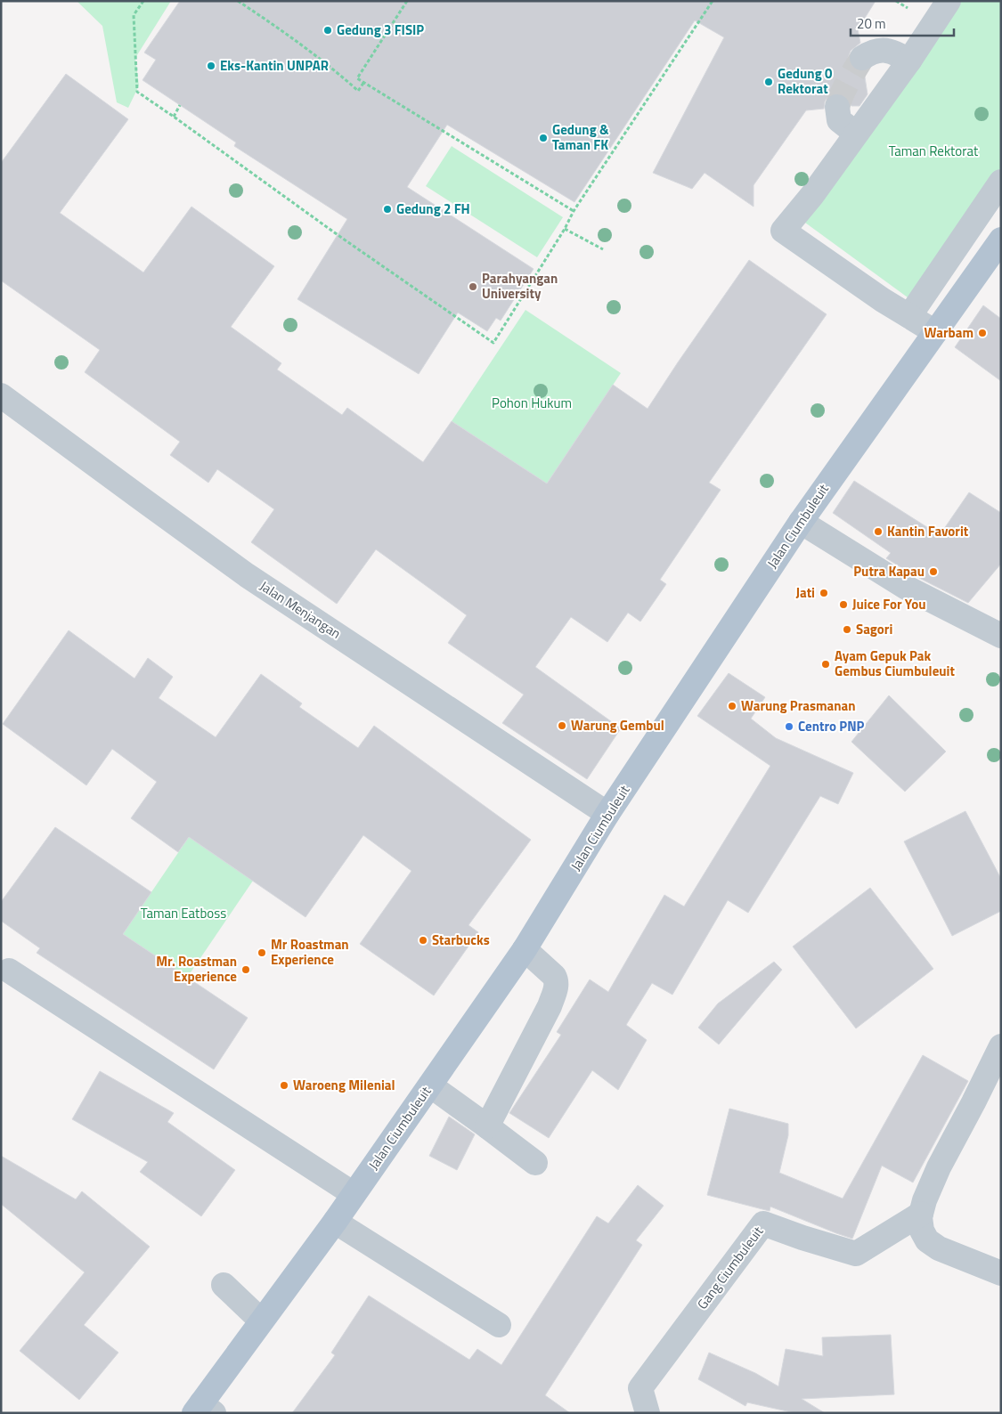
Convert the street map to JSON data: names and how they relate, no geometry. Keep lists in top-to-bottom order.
{
  "streets": {
    "main road": ["Jalan Ciumbuleuit"],
    "street": ["Jalan Menjangan", "Gang Ciumbuleuit"]
  },
  "crossings": [
    ["Jalan Ciumbuleuit", "Jalan Menjangan"]
  ],
  "parks": ["Taman Rektorat", "Pohon Hukum", "Taman Eatboss"],
  "places": [
    "Gedung 3 FISIP",
    "Eks-Kantin UNPAR",
    "Gedung 0 Rektorat",
    "Gedung & Taman FK",
    "Gedung 2 FH",
    "Parahyangan University",
    "Warbam",
    "Kantin Favorit",
    "Putra Kapau",
    "Jati",
    "Juice For You",
    "Sagori",
    "Ayam Gepuk Pak Gembus Ciumbuleuit",
    "Warung Prasmanan",
    "Warung Gembul",
    "Centro PNP",
    "Starbucks",
    "Mr Roastman Experience",
    "Mr. Roastman Experience",
    "Waroeng Milenial"
  ],
  "scale_bar": "20 m"
}
